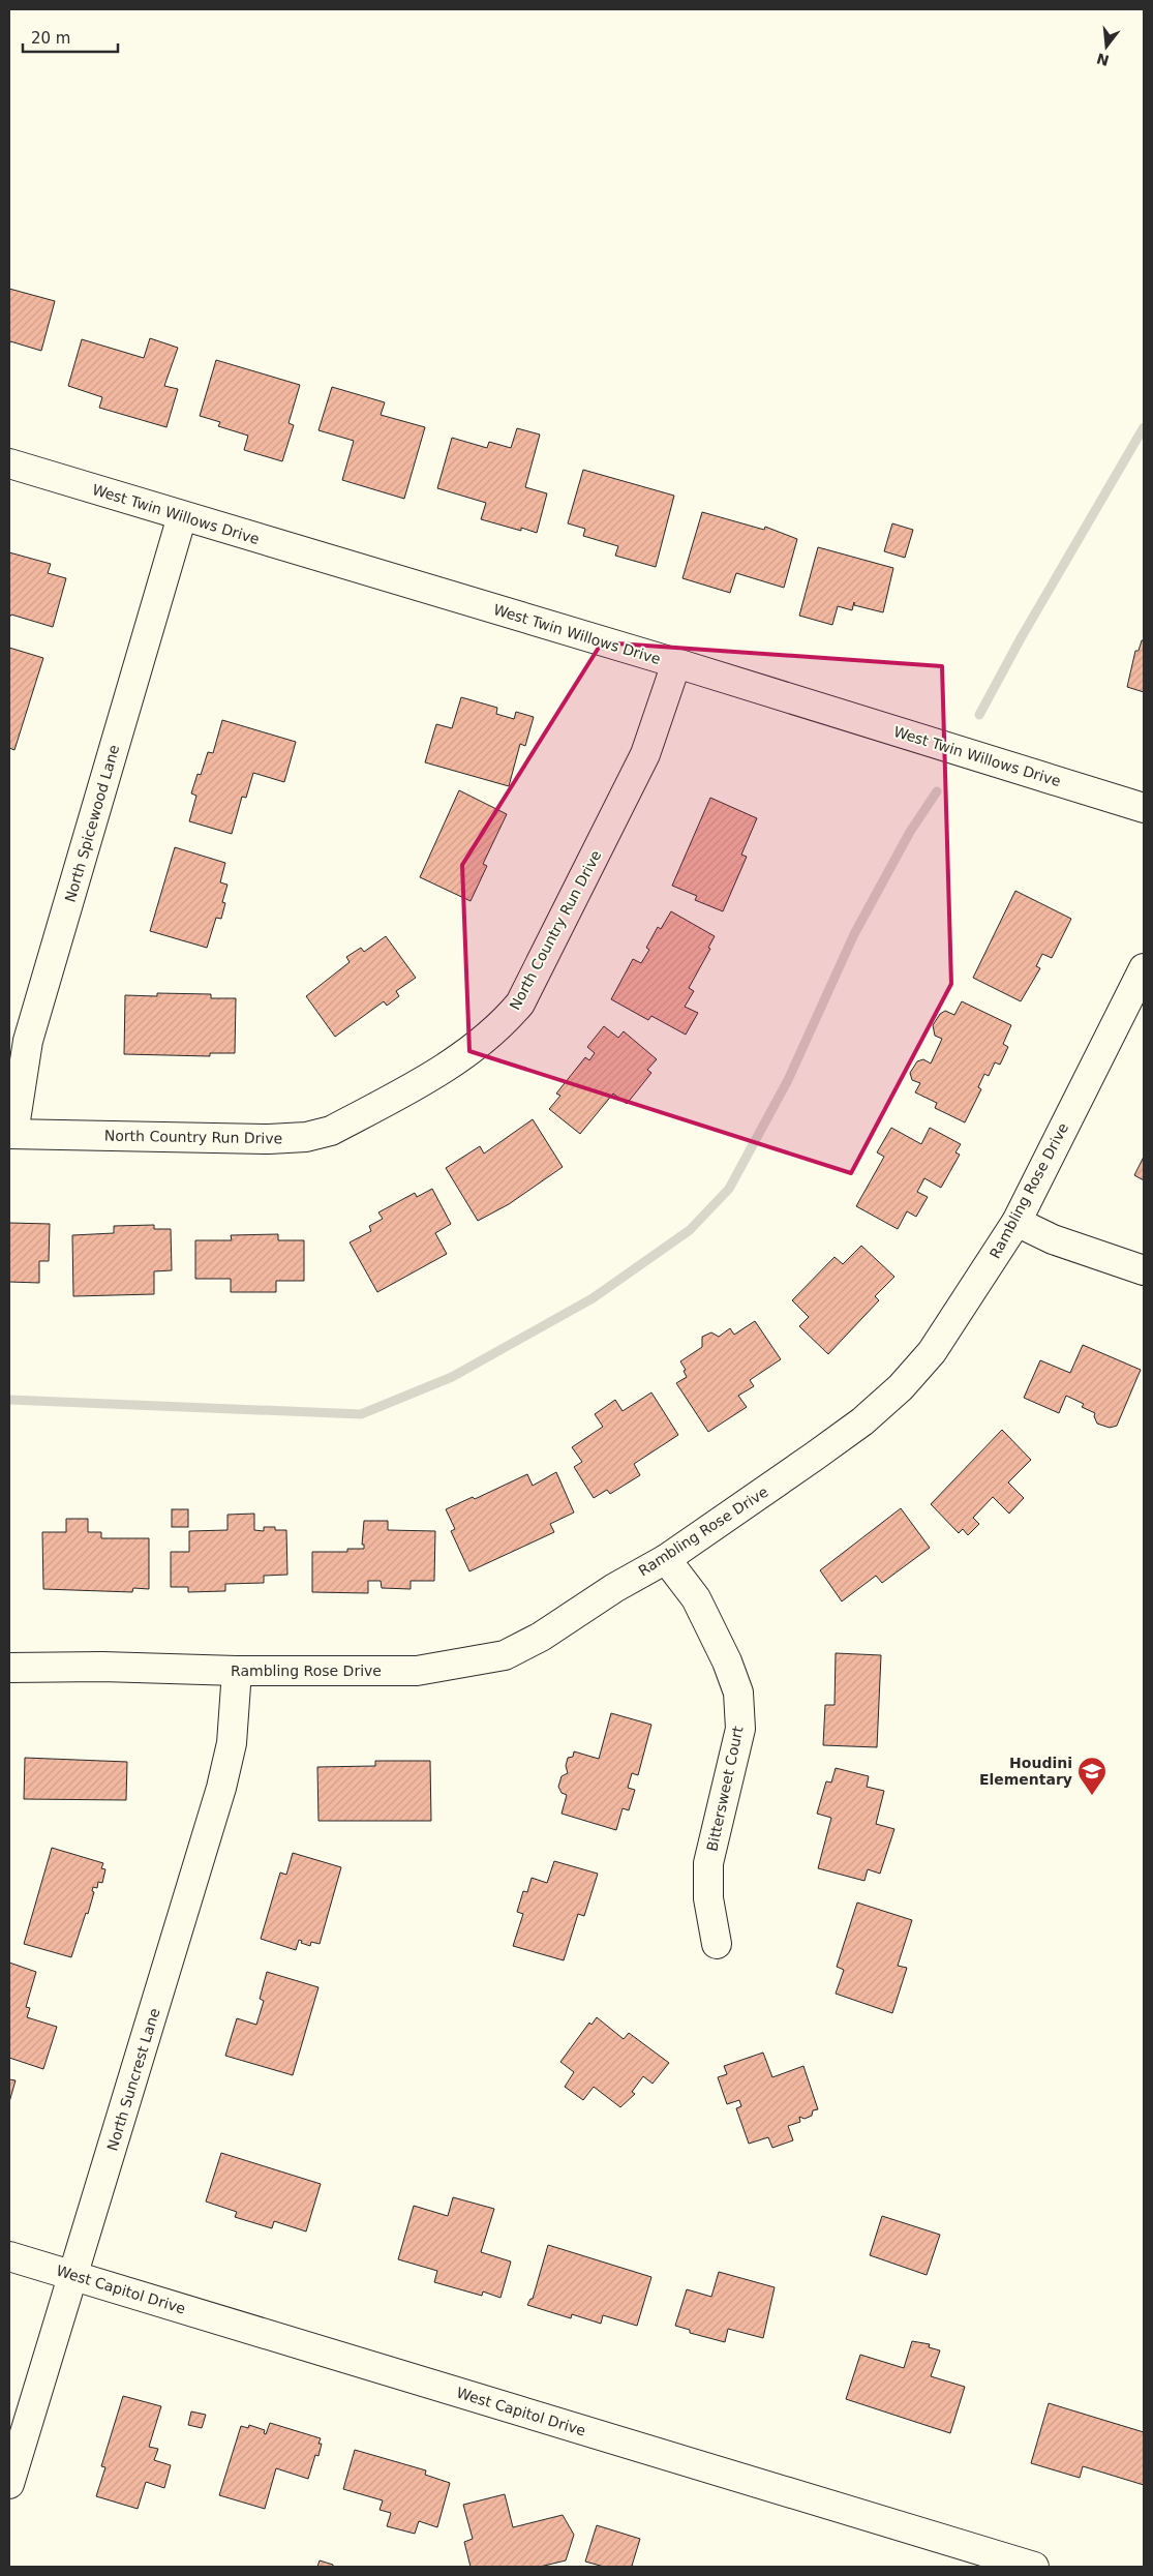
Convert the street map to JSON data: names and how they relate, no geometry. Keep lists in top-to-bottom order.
{
  "streets": {
    "street": [
      "West Twin Willows Drive",
      "North Spicewood Lane",
      "North Country Run Drive",
      "Rambling Rose Drive",
      "Bittersweet Court",
      "North Suncrest Lane",
      "West Capitol Drive"
    ]
  },
  "crossings": [
    ["West Twin Willows Drive", "North Spicewood Lane"],
    ["West Twin Willows Drive", "North Country Run Drive"],
    ["North Spicewood Lane", "North Country Run Drive"],
    ["Rambling Rose Drive", "Bittersweet Court"],
    ["Rambling Rose Drive", "North Suncrest Lane"],
    ["North Suncrest Lane", "West Capitol Drive"]
  ],
  "places": {
    "school or university": ["Houdini Elementary"]
  },
  "scale_bar": "20 m",
  "north": "bottom"
}
